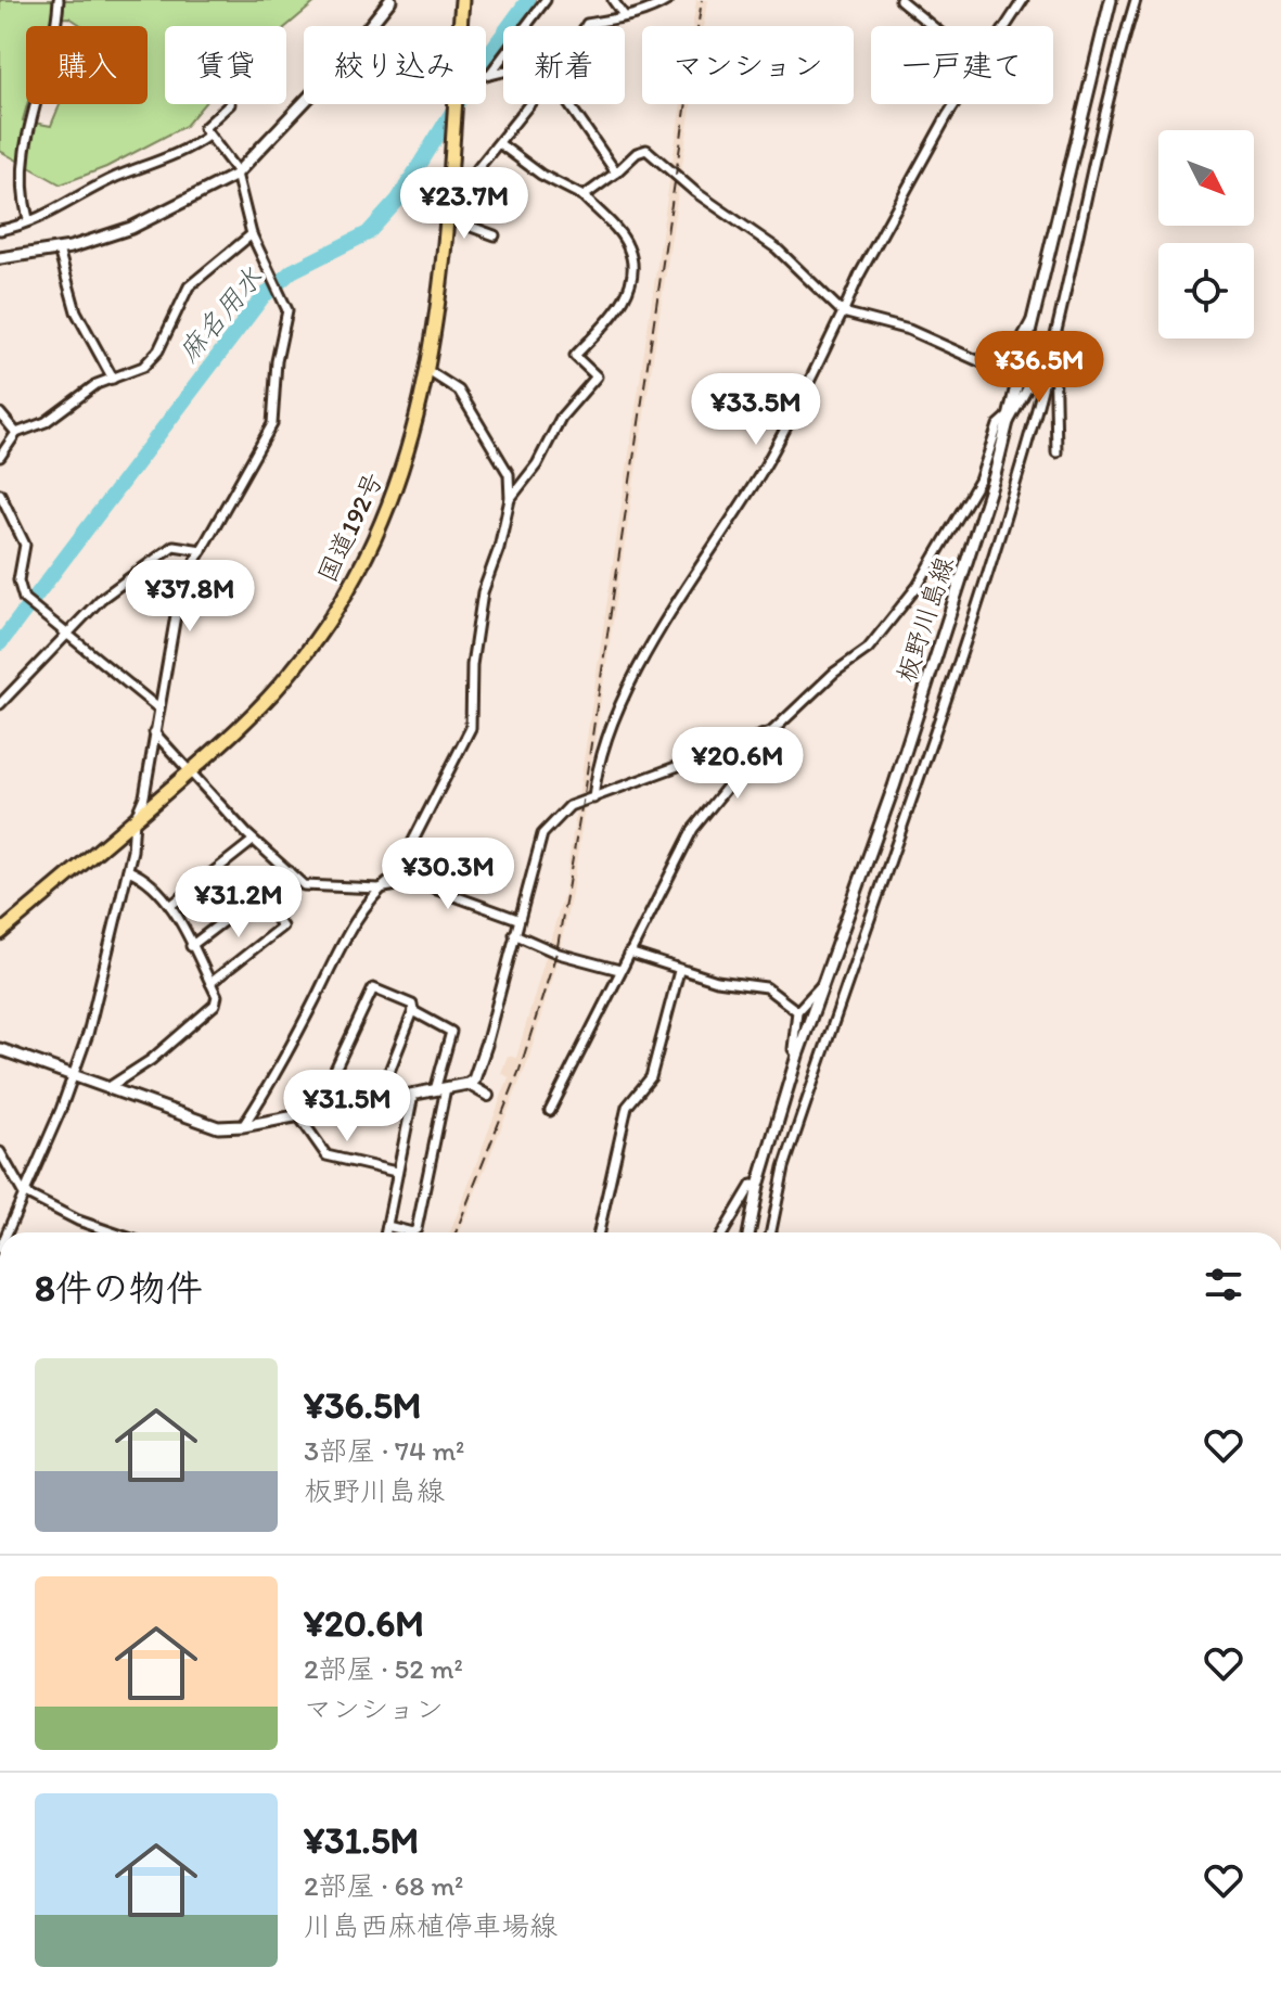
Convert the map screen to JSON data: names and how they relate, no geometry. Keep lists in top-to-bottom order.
{
  "streets": {
    "highway": ["国道192号"],
    "main road": ["板野川島線"]
  },
  "water": ["麻名用水"],
  "north": "bottom right",
  "page": {
    "chip": [
      "購入",
      "賃貸",
      "絞り込み",
      "新着",
      "マンション",
      "一戸建て"
    ],
    "price": [
      "¥23.7M",
      "¥36.5M",
      "¥33.5M",
      "¥37.8M",
      "¥20.6M",
      "¥30.3M",
      "¥31.2M",
      "¥31.5M"
    ],
    "heading": "8件の物件",
    "list": [
      {
        "name": "¥36.5M",
        "note": "3部屋 · 74 m² · 板野川島線"
      },
      {
        "name": "¥20.6M",
        "note": "2部屋 · 52 m² · マンション"
      },
      {
        "name": "¥31.5M",
        "note": "2部屋 · 68 m² · 川島西麻植停車場線"
      }
    ]
  }
}
